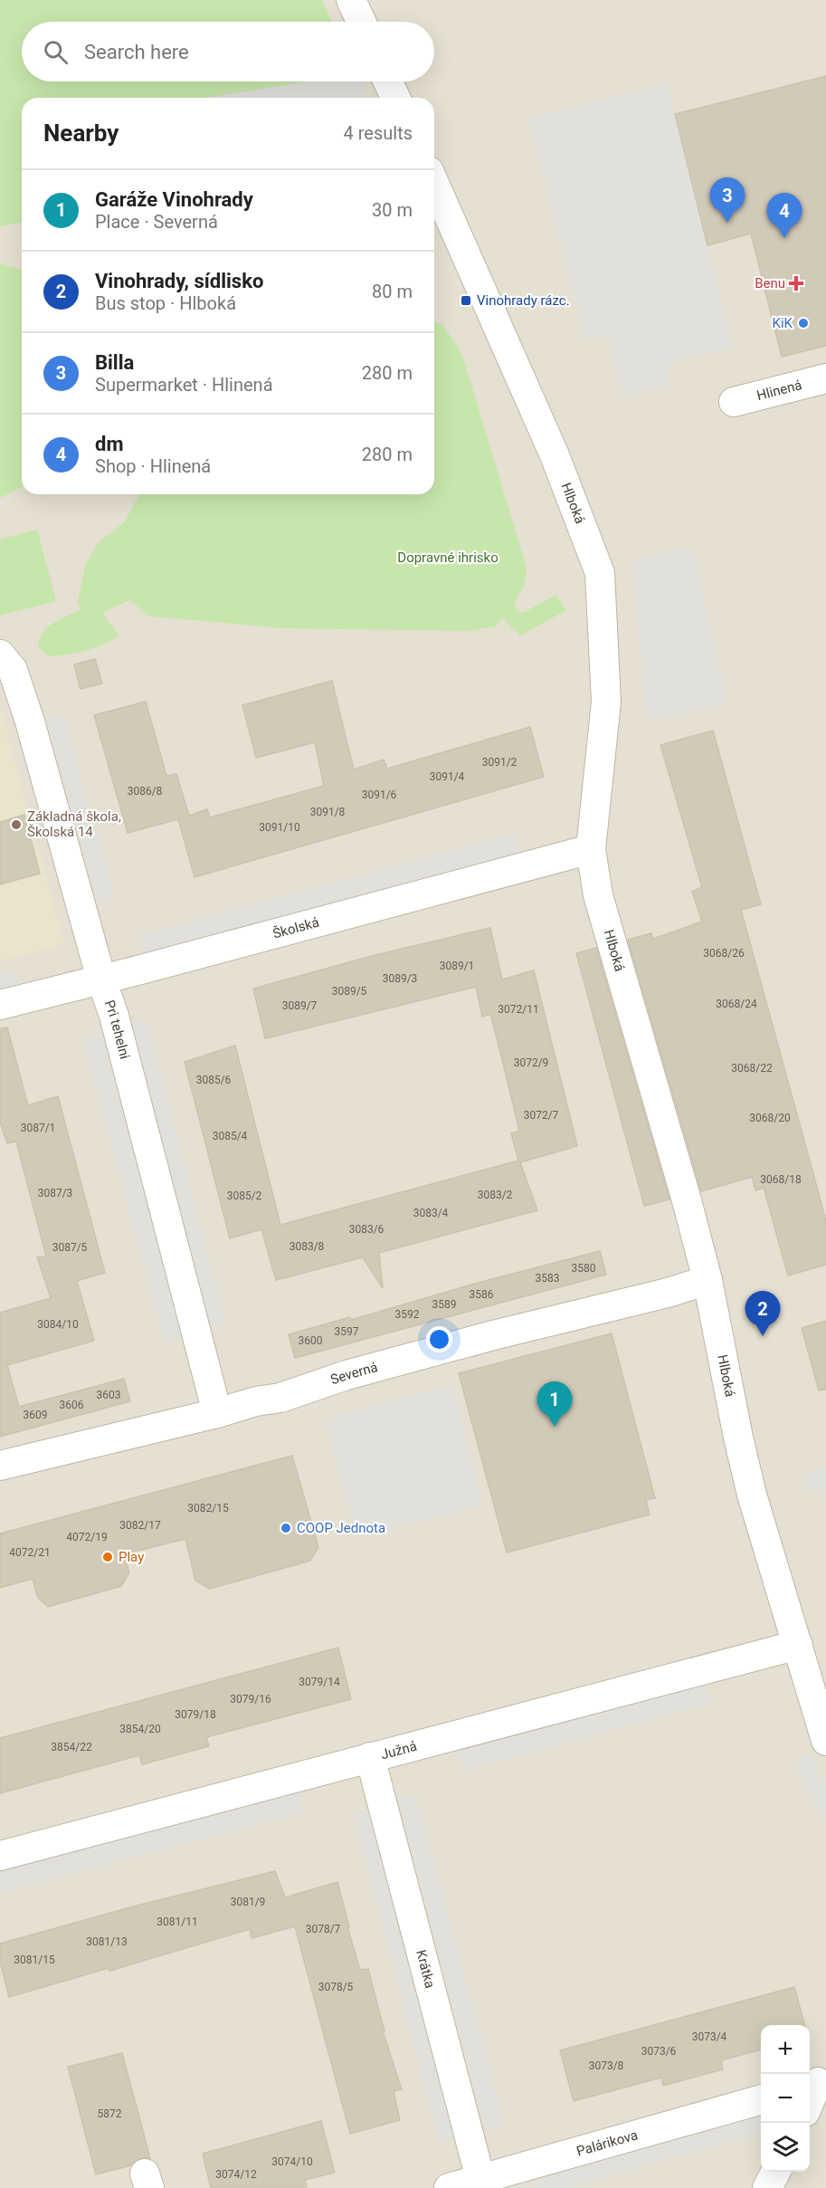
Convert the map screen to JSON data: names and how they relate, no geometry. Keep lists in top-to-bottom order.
{
  "streets": {
    "street": [
      "Hlinená",
      "Hlboká",
      "Školská",
      "Pri tehelni",
      "Severná",
      "Južná",
      "Krátka",
      "Palárikova"
    ]
  },
  "crossings": [
    ["Hlboká", "Školská"],
    ["Hlboká", "Severná"],
    ["Hlboká", "Južná"],
    ["Školská", "Pri tehelni"],
    ["Pri tehelni", "Severná"],
    ["Južná", "Krátka"],
    ["Krátka", "Palárikova"]
  ],
  "parks": ["Dopravné ihrisko"],
  "places": {
    "health": ["Benu"],
    "transit": ["Vinohrady rázc."],
    "other": [
      "KiK",
      "Základná škola, Školská 14",
      "COOP Jednota",
      "Play"
    ]
  },
  "house_numbers": [
    "3091/2",
    "3091/4",
    "3086/8",
    "3091/6",
    "3091/8",
    "3091/10",
    "3068/26",
    "3089/1",
    "3089/3",
    "3089/5",
    "3068/24",
    "3089/7",
    "3072/11",
    "3072/9",
    "3068/22",
    "3085/6",
    "3072/7",
    "3068/20",
    "3087/1",
    "3085/4",
    "3068/18",
    "3087/3",
    "3083/2",
    "3085/2",
    "3083/4",
    "3083/6",
    "3083/8",
    "3087/5",
    "3580",
    "3583",
    "3586",
    "3589",
    "3592",
    "3084/10",
    "3597",
    "3600",
    "3603",
    "3606",
    "3609",
    "3082/15",
    "3082/17",
    "4072/19",
    "4072/21",
    "3079/14",
    "3079/16",
    "3079/18",
    "3854/20",
    "3854/22",
    "3081/9",
    "3081/11",
    "3078/7",
    "3081/13",
    "3081/15",
    "3078/5",
    "3073/4",
    "3073/6",
    "3073/8",
    "5872",
    "3074/10",
    "3074/12"
  ],
  "page": {
    "search": "Search here",
    "heading": ["Nearby", "4 results"],
    "list": [
      {
        "mark": "1",
        "name": "Garáže Vinohrady",
        "note": "Place · Severná",
        "value": "30 m"
      },
      {
        "mark": "2",
        "name": "Vinohrady, sídlisko",
        "note": "Bus stop · Hlboká",
        "value": "80 m"
      },
      {
        "mark": "3",
        "name": "Billa",
        "note": "Supermarket · Hlinená",
        "value": "280 m"
      },
      {
        "mark": "4",
        "name": "dm",
        "note": "Shop · Hlinená",
        "value": "280 m"
      }
    ],
    "pins": [
      "3",
      "4",
      "2",
      "1"
    ],
    "map_buttons": ["+", "−"]
  }
}
